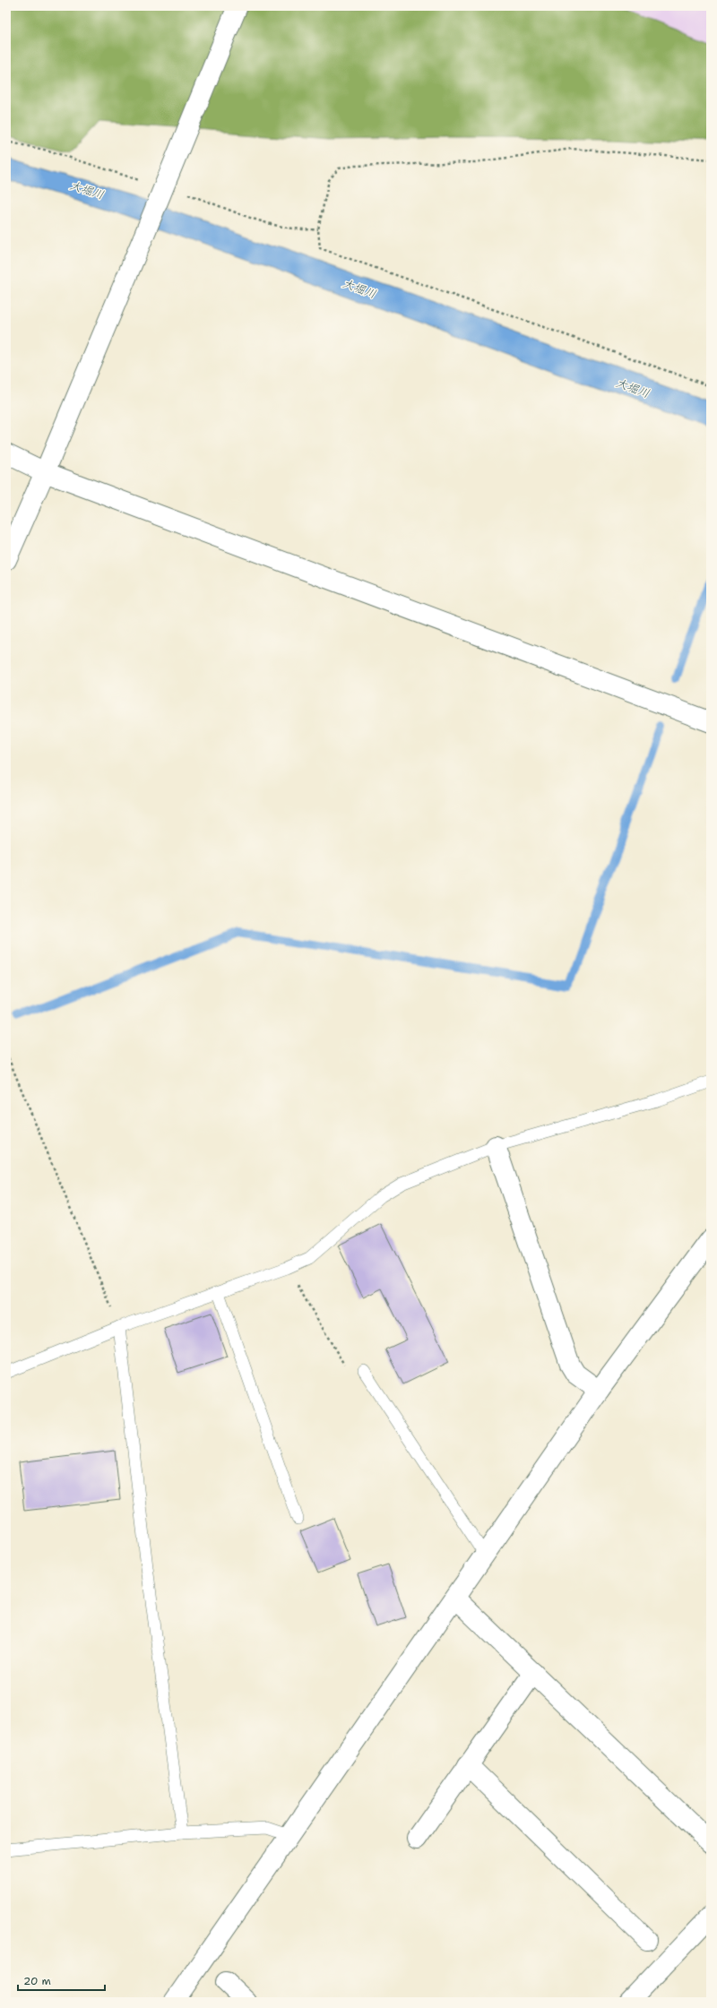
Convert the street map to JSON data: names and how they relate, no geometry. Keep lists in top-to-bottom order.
{
  "water": ["大堀川"],
  "scale_bar": "20 m"
}
